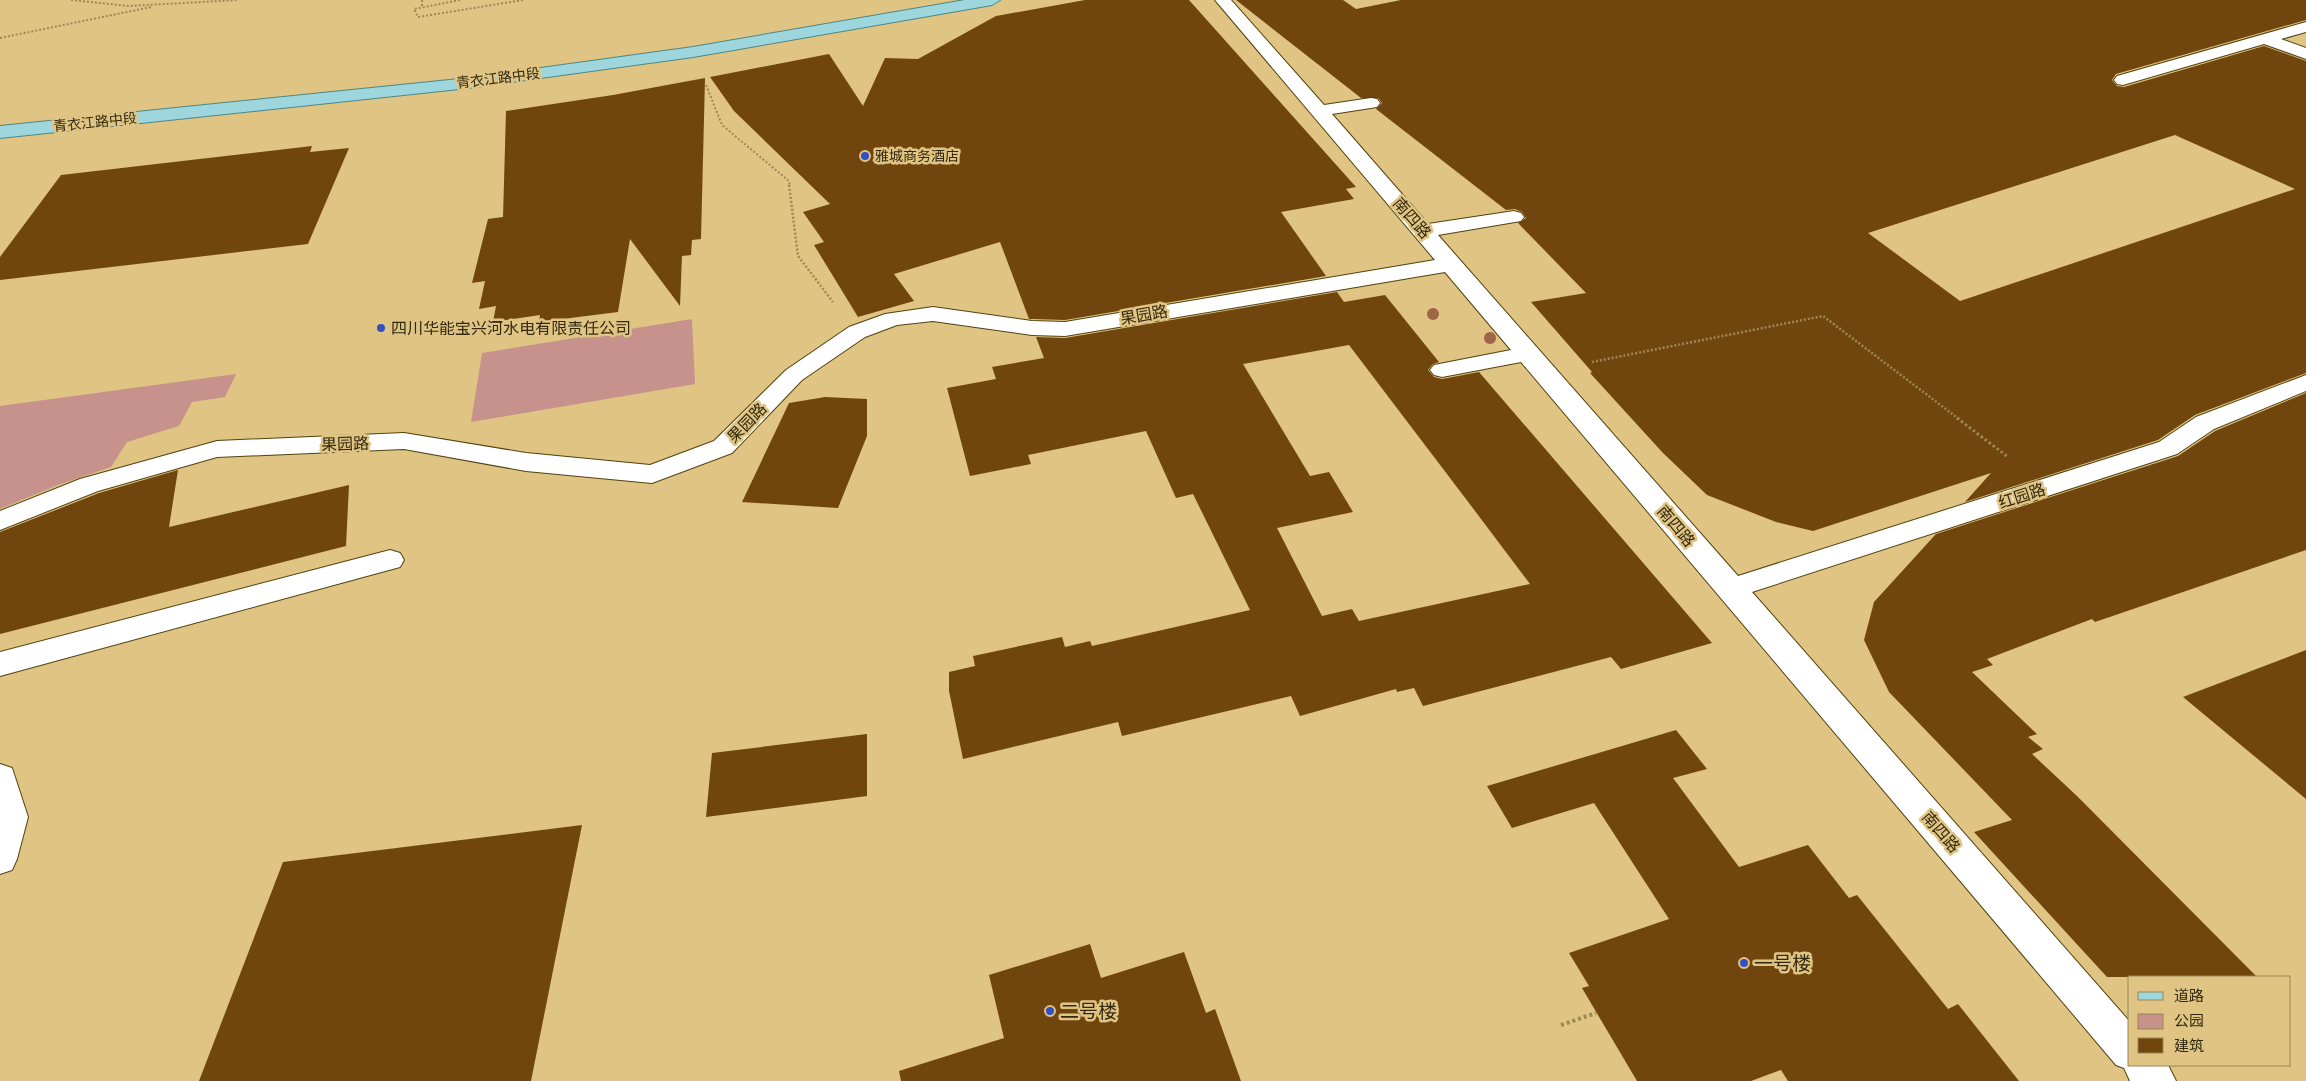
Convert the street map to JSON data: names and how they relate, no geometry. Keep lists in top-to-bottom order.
{
  "streets": {
    "main road": ["青衣江路中段"],
    "street": ["南四路", "果园路", "红园路"]
  },
  "crossings": [
    ["南四路", "果园路"],
    ["南四路", "红园路"]
  ],
  "places": [
    "雅城商务酒店",
    "四川华能宝兴河水电有限责任公司",
    "一号楼",
    "二号楼"
  ],
  "legend": ["道路", "公园", "建筑"]
}
